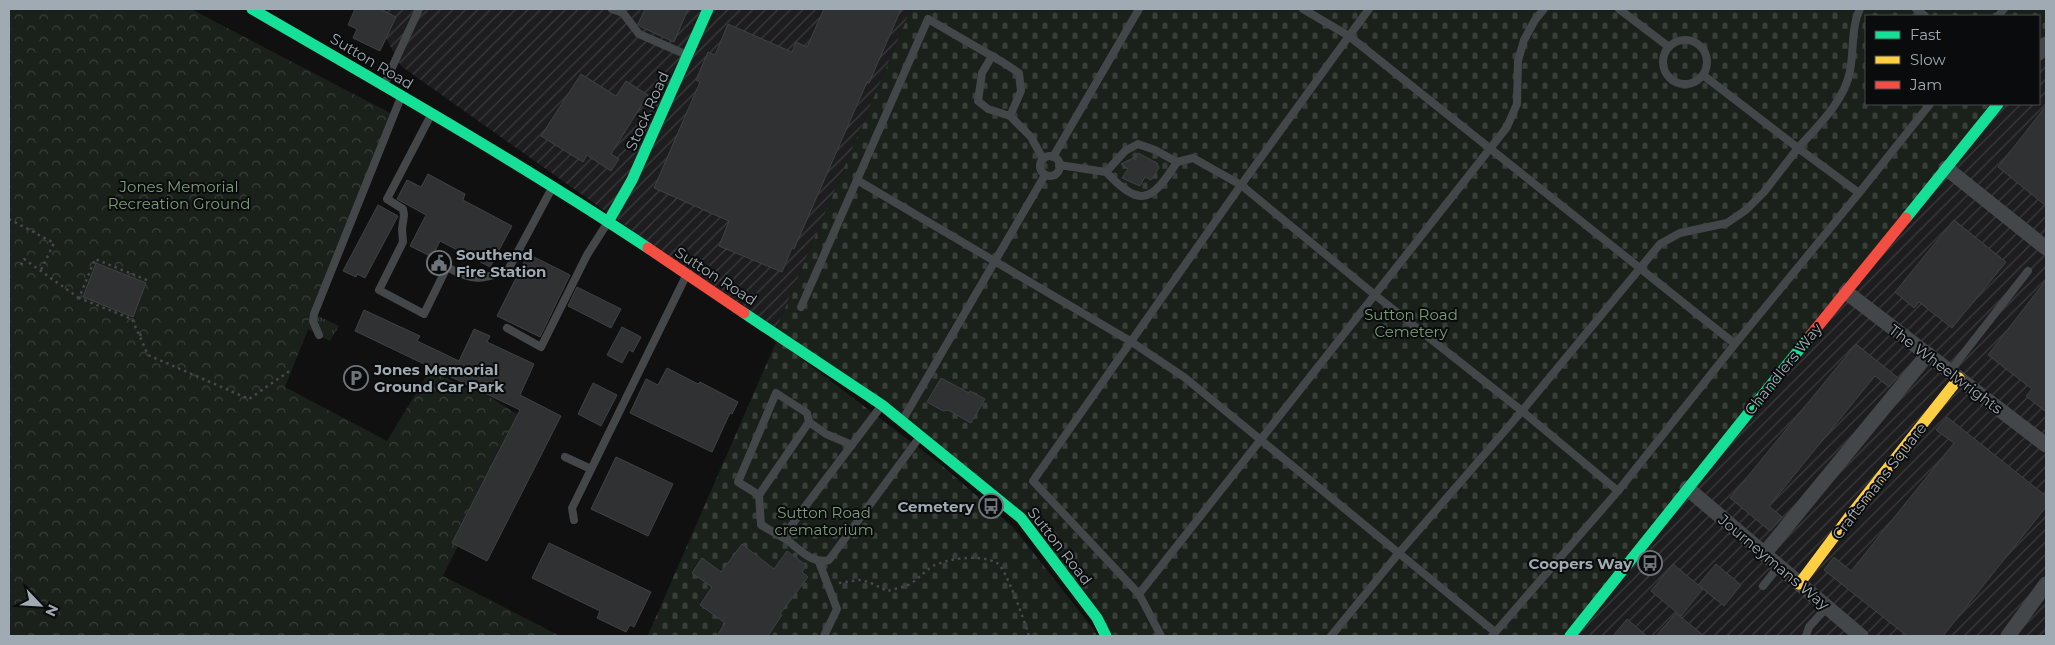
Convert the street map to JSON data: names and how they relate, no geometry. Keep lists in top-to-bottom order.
{
  "streets": {
    "street": [
      "Sutton Road",
      "Stock Road",
      "Chandlers Way",
      "The Wheelwrights",
      "Craftsmans Square",
      "Journeymans Way"
    ]
  },
  "crossings": [
    ["Sutton Road", "Stock Road"],
    ["Chandlers Way", "The Wheelwrights"],
    ["Chandlers Way", "Journeymans Way"],
    ["The Wheelwrights", "Craftsmans Square"],
    ["Craftsmans Square", "Journeymans Way"]
  ],
  "parks": ["Jones Memorial Recreation Ground", "Sutton Road Cemetery", "Sutton Road crematorium"],
  "places": {
    "public building": ["Southend Fire Station"],
    "parking": ["Jones Memorial Ground Car Park"],
    "bus stop": ["Cemetery", "Coopers Way"]
  },
  "legend": ["Fast", "Slow", "Jam"],
  "north": "bottom right"
}
